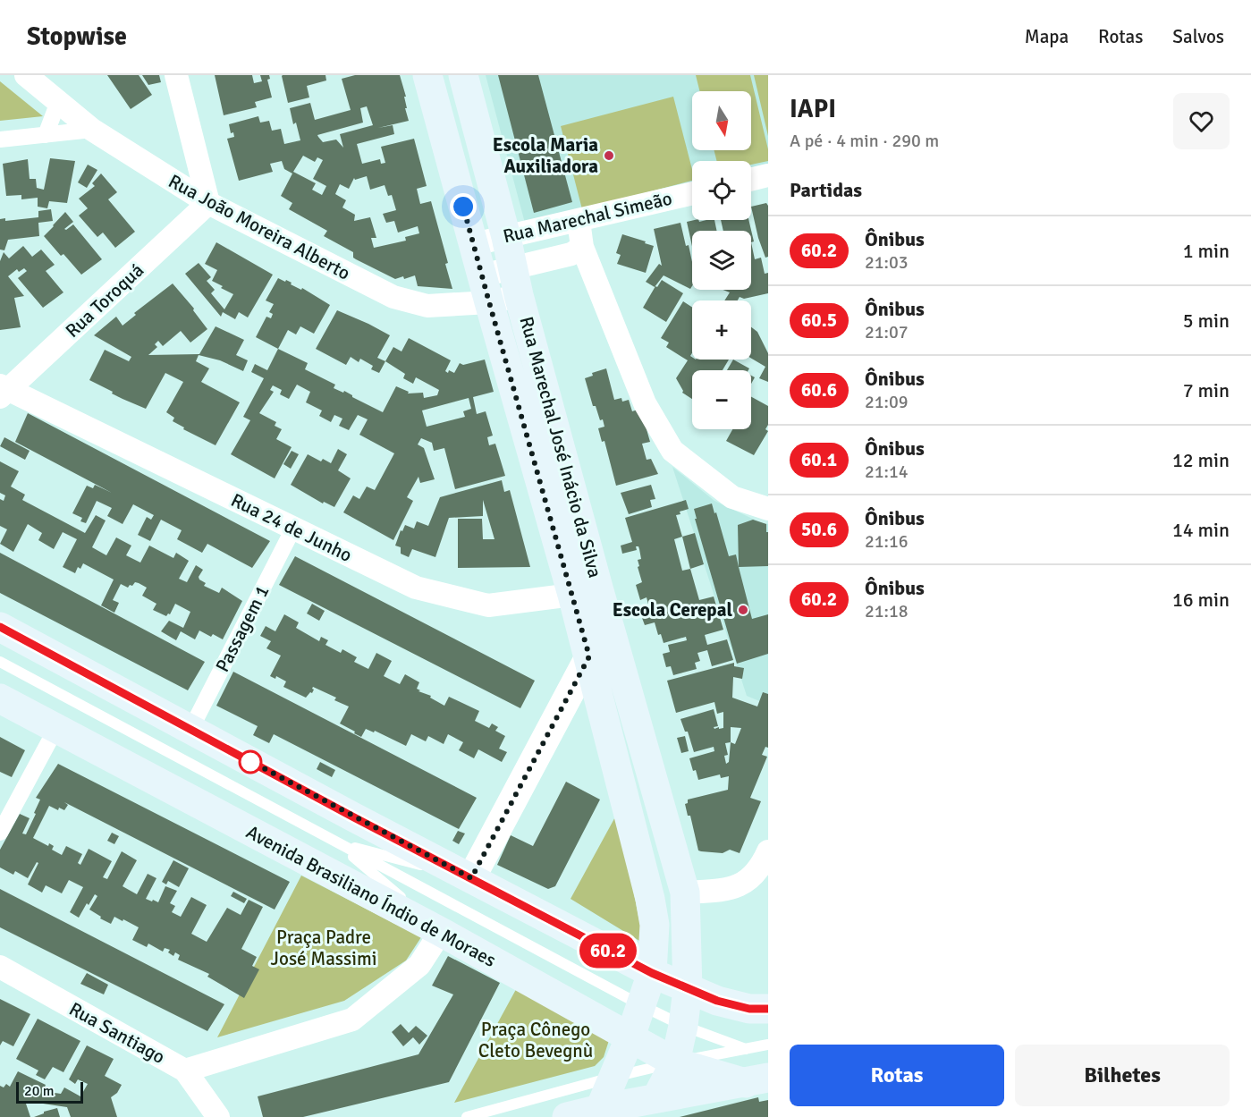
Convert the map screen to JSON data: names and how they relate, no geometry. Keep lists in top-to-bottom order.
{
  "streets": {
    "main road": ["Rua Marechal José Inácio da Silva", "Avenida Brasiliano Índio de Moraes"],
    "street": [
      "Rua Marechal Simeão",
      "Rua João Moreira Alberto",
      "Rua Toroquá",
      "Rua 24 de Junho",
      "Passagem 1",
      "Rua Santiago"
    ]
  },
  "crossings": [
    ["Rua Marechal Simeão", "Rua João Moreira Alberto"],
    ["Rua Marechal Simeão", "Rua Marechal José Inácio da Silva"],
    ["Rua João Moreira Alberto", "Rua Toroquá"],
    ["Rua João Moreira Alberto", "Rua Marechal José Inácio da Silva"],
    ["Rua Toroquá", "Rua 24 de Junho"],
    ["Rua Marechal José Inácio da Silva", "Rua 24 de Junho"],
    ["Rua Marechal José Inácio da Silva", "Avenida Brasiliano Índio de Moraes"],
    ["Rua 24 de Junho", "Passagem 1"]
  ],
  "parks": ["Praça Padre José Massimi", "Praça Cônego Cleto Bevegnù"],
  "places": ["Escola Maria Auxiliadora", "Escola Cerepal"],
  "lines": ["bus line 60.2"],
  "scale_bar": "20 m",
  "north": "bottom",
  "page": {
    "header": "Stopwise",
    "nav": ["Mapa", "Rotas", "Salvos"],
    "on_map": "60.2",
    "heading": [
      ["IAPI", "A pé · 4 min · 290 m"],
      "Partidas"
    ],
    "map_buttons": ["+", "−"],
    "list": [
      {
        "mark": "60.2",
        "name": "Ônibus",
        "note": "21:03",
        "value": "1 min"
      },
      {
        "mark": "60.5",
        "name": "Ônibus",
        "note": "21:07",
        "value": "5 min"
      },
      {
        "mark": "60.6",
        "name": "Ônibus",
        "note": "21:09",
        "value": "7 min"
      },
      {
        "mark": "60.1",
        "name": "Ônibus",
        "note": "21:14",
        "value": "12 min"
      },
      {
        "mark": "50.6",
        "name": "Ônibus",
        "note": "21:16",
        "value": "14 min"
      },
      {
        "mark": "60.2",
        "name": "Ônibus",
        "note": "21:18",
        "value": "16 min"
      }
    ],
    "buttons": ["Rotas", "Bilhetes"],
    "scale": "20 m"
  }
}
